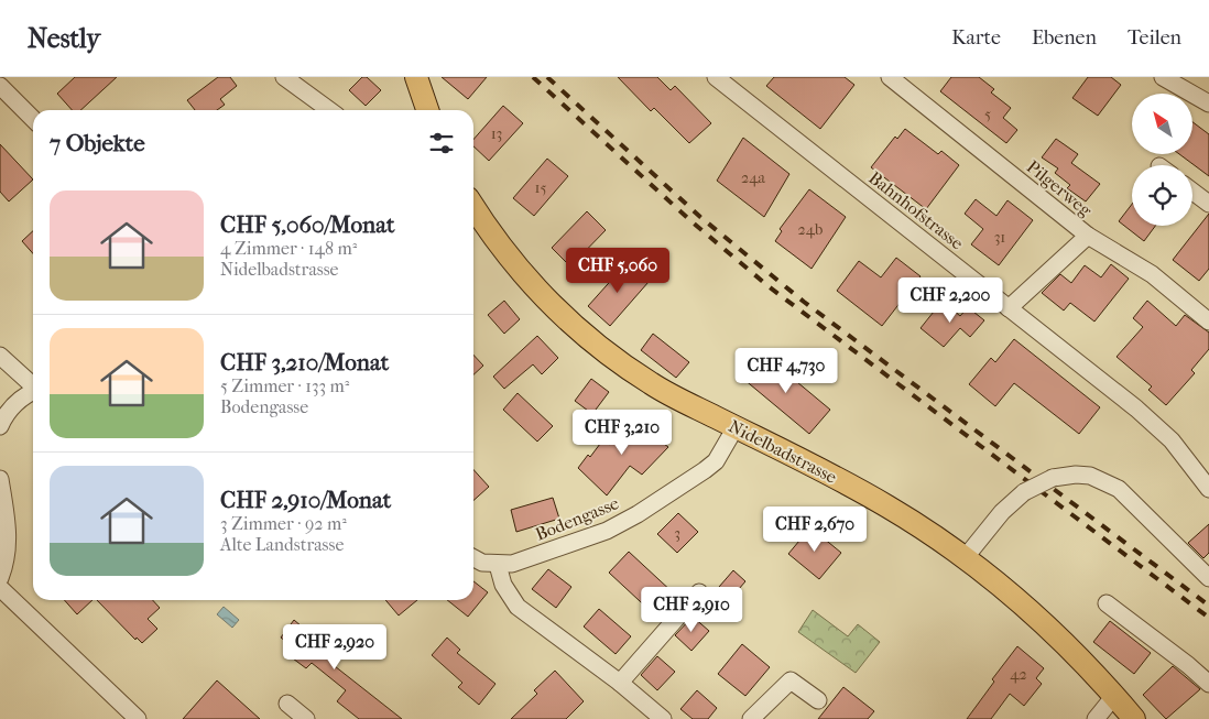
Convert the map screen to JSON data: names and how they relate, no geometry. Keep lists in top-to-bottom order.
{
  "streets": {
    "main road": ["Nidelbadstrasse"],
    "street": ["Pilgerweg", "Bahnhofstrasse", "Bodengasse"]
  },
  "crossings": [
    ["Nidelbadstrasse", "Bodengasse"]
  ],
  "house_numbers": [
    "5",
    "13",
    "24a",
    "15",
    "24b",
    "31",
    "3",
    "42"
  ],
  "north": "top left",
  "page": {
    "header": "Nestly",
    "nav": ["Karte", "Ebenen", "Teilen"],
    "heading": "7 Objekte",
    "list": [
      {
        "name": "CHF 5,060/Monat",
        "note": "4 Zimmer · 148 m² · Nidelbadstrasse"
      },
      {
        "name": "CHF 3,210/Monat",
        "note": "5 Zimmer · 133 m² · Bodengasse"
      },
      {
        "name": "CHF 2,910/Monat",
        "note": "3 Zimmer · 92 m² · Alte Landstrasse"
      }
    ],
    "price": [
      "CHF 5,060",
      "CHF 2,200",
      "CHF 4,730",
      "CHF 3,210",
      "CHF 2,670",
      "CHF 2,910",
      "CHF 2,920"
    ]
  }
}
